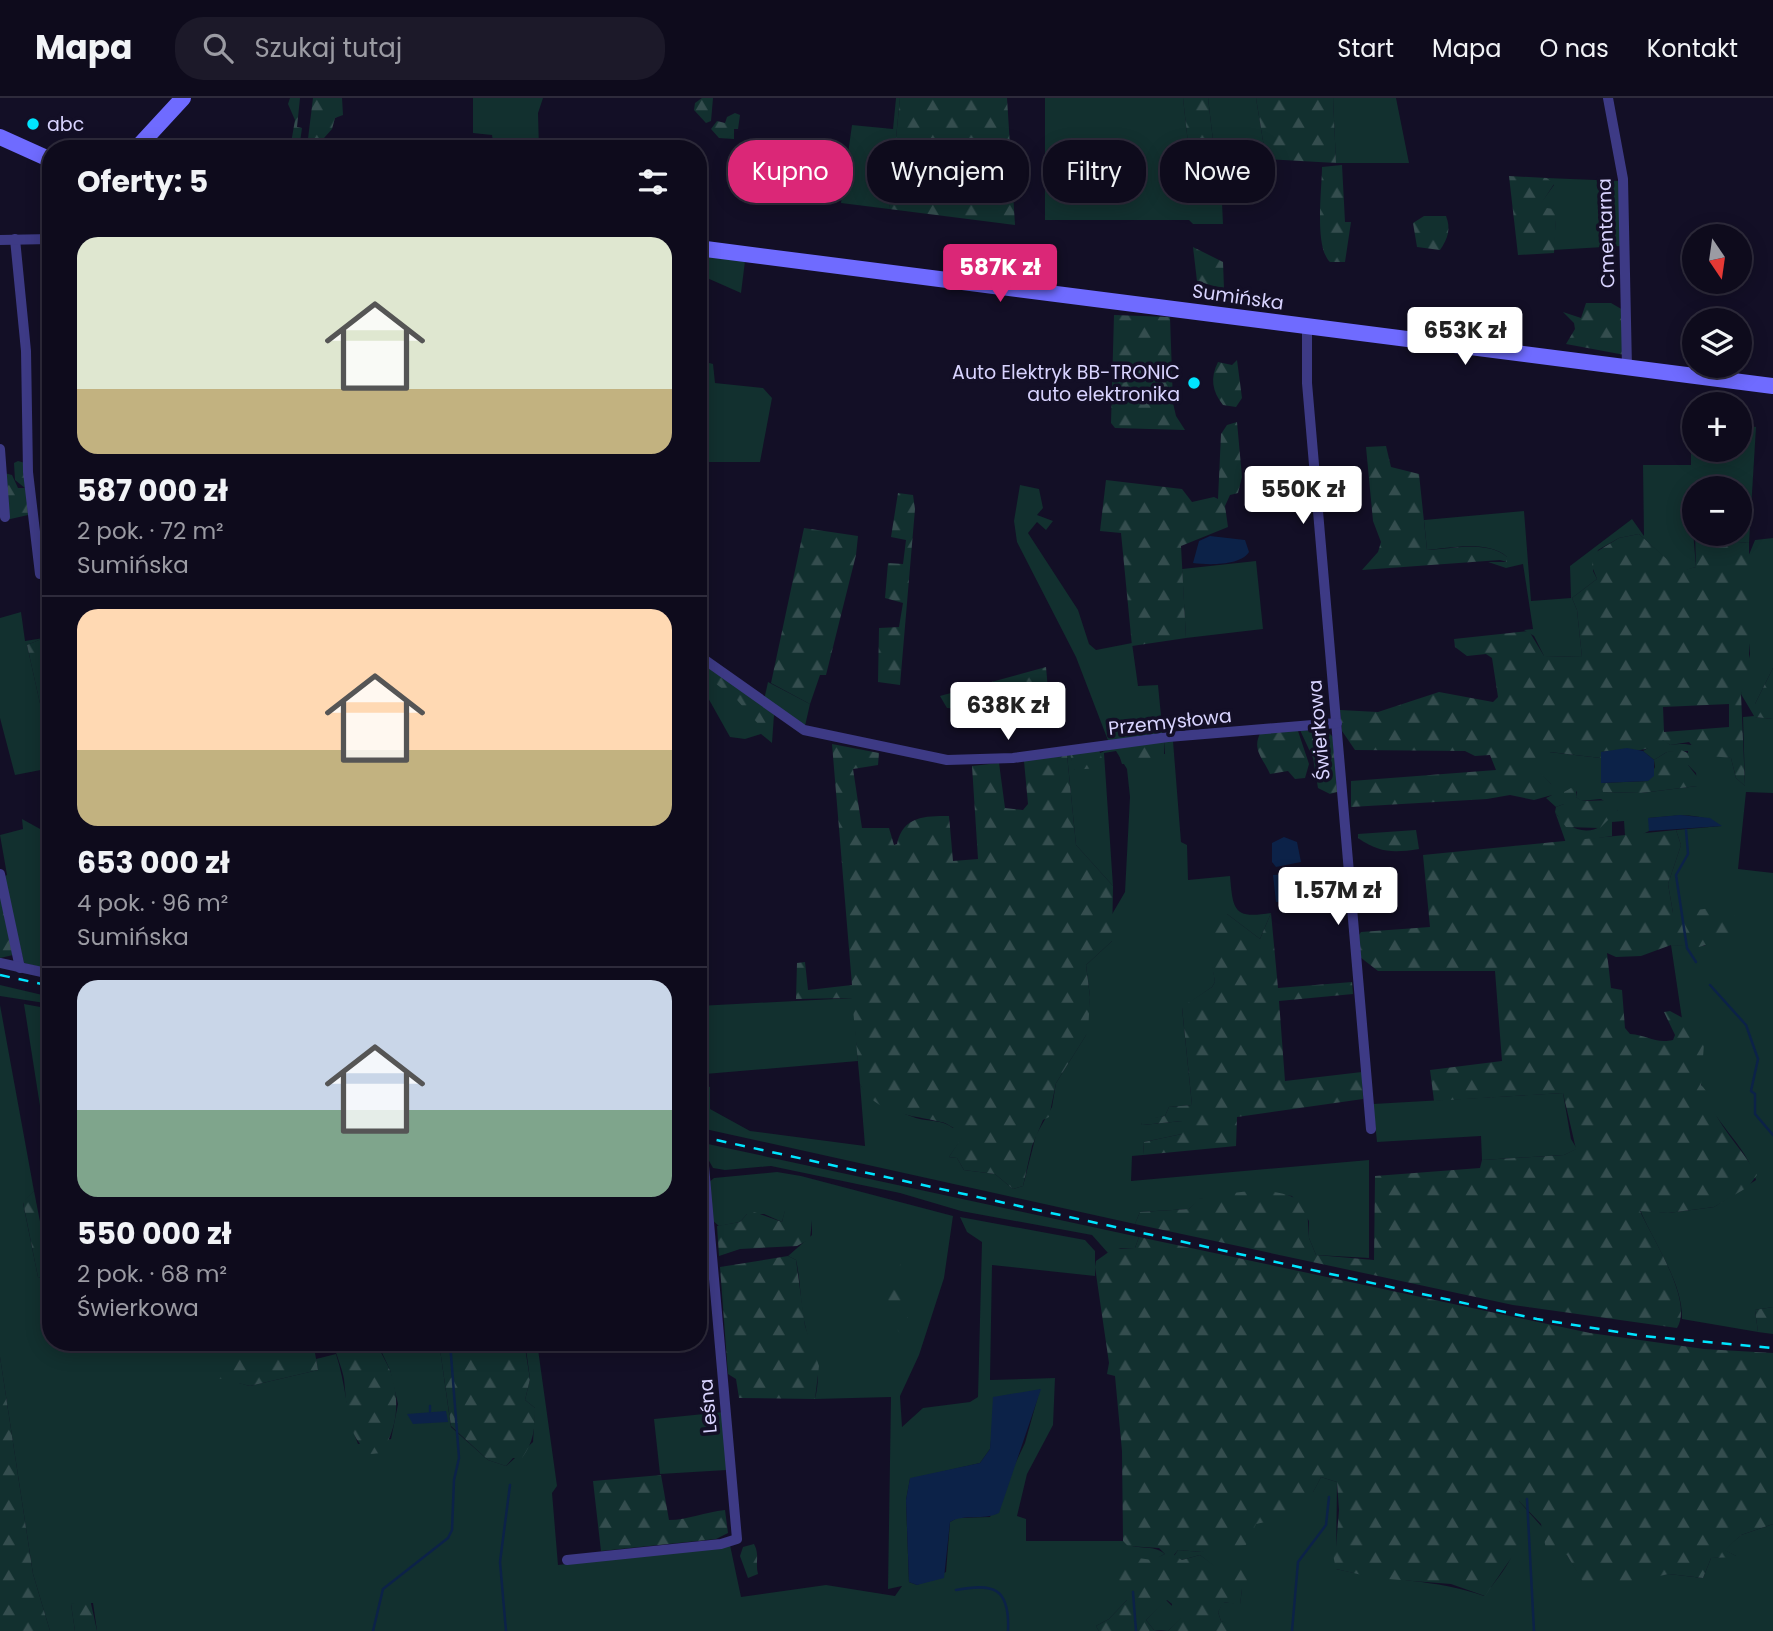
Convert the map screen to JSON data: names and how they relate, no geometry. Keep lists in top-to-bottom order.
{
  "streets": {
    "street": [
      "Cmentarna",
      "Sumińska",
      "Przemysłowa",
      "Świerkowa",
      "Leśna"
    ]
  },
  "crossings": [
    ["Cmentarna", "Sumińska"],
    ["Sumińska", "Świerkowa"],
    ["Przemysłowa", "Świerkowa"]
  ],
  "places": ["abc", "Auto Elektryk BB-TRONIC auto elektronika"],
  "north": "bottom",
  "page": {
    "header": "Mapa",
    "search": "Szukaj tutaj",
    "nav": [
      "Start",
      "Mapa",
      "O nas",
      "Kontakt"
    ],
    "chip": [
      "Kupno",
      "Wynajem",
      "Filtry",
      "Nowe"
    ],
    "heading": "Oferty: 5",
    "map_buttons": ["+", "−"],
    "list": [
      {
        "name": "587 000 zł",
        "note": "2 pok. · 72 m² · Sumińska"
      },
      {
        "name": "653 000 zł",
        "note": "4 pok. · 96 m² · Sumińska"
      },
      {
        "name": "550 000 zł",
        "note": "2 pok. · 68 m² · Świerkowa"
      }
    ],
    "price": [
      "587K zł",
      "653K zł",
      "550K zł",
      "638K zł",
      "1.57M zł"
    ]
  }
}
